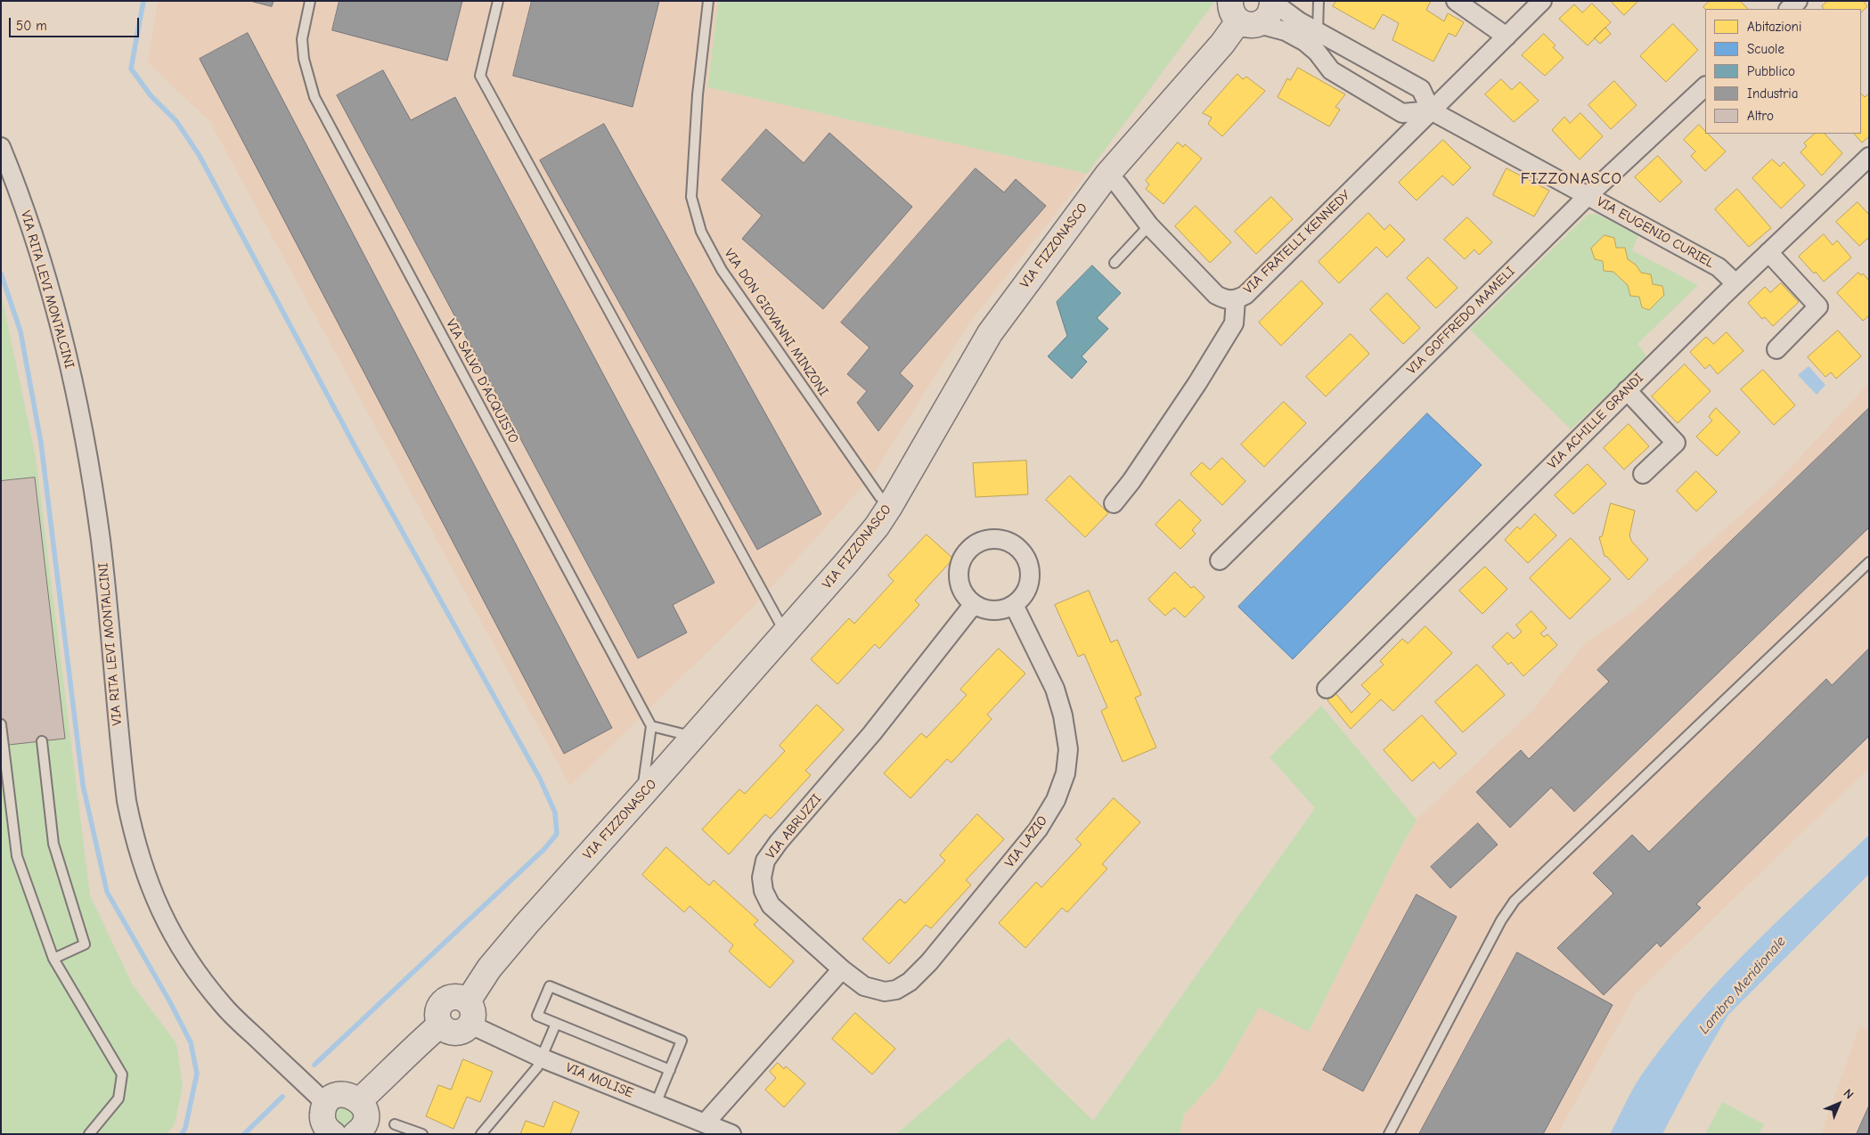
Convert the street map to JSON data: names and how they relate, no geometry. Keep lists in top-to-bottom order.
{
  "streets": {
    "main road": ["VIA FIZZONASCO"],
    "street": [
      "VIA EUGENIO CURIEL",
      "VIA FRATELLI KENNEDY",
      "VIA RITA LEVI MONTALCINI",
      "VIA GOFFREDO MAMELI",
      "VIA ACHILLE GRANDI",
      "VIA ABRUZZI",
      "VIA LAZIO",
      "VIA MOLISE"
    ],
    "lane": ["VIA DON GIOVANNI MINZONI", "VIA SALVO D'ACQUISTO"]
  },
  "crossings": [
    ["VIA EUGENIO CURIEL", "VIA FRATELLI KENNEDY"],
    ["VIA EUGENIO CURIEL", "VIA GOFFREDO MAMELI"],
    ["VIA EUGENIO CURIEL", "VIA ACHILLE GRANDI"],
    ["VIA FRATELLI KENNEDY", "VIA FIZZONASCO"],
    ["VIA FIZZONASCO", "VIA DON GIOVANNI MINZONI"],
    ["VIA FIZZONASCO", "VIA MOLISE"],
    ["VIA ABRUZZI", "VIA LAZIO"]
  ],
  "districts": ["FIZZONASCO"],
  "water": ["Lambro Meridionale"],
  "legend": [
    "Abitazioni",
    "Scuole",
    "Pubblico",
    "Industria",
    "Altro"
  ],
  "scale_bar": "50 m",
  "north": "top right"
}
